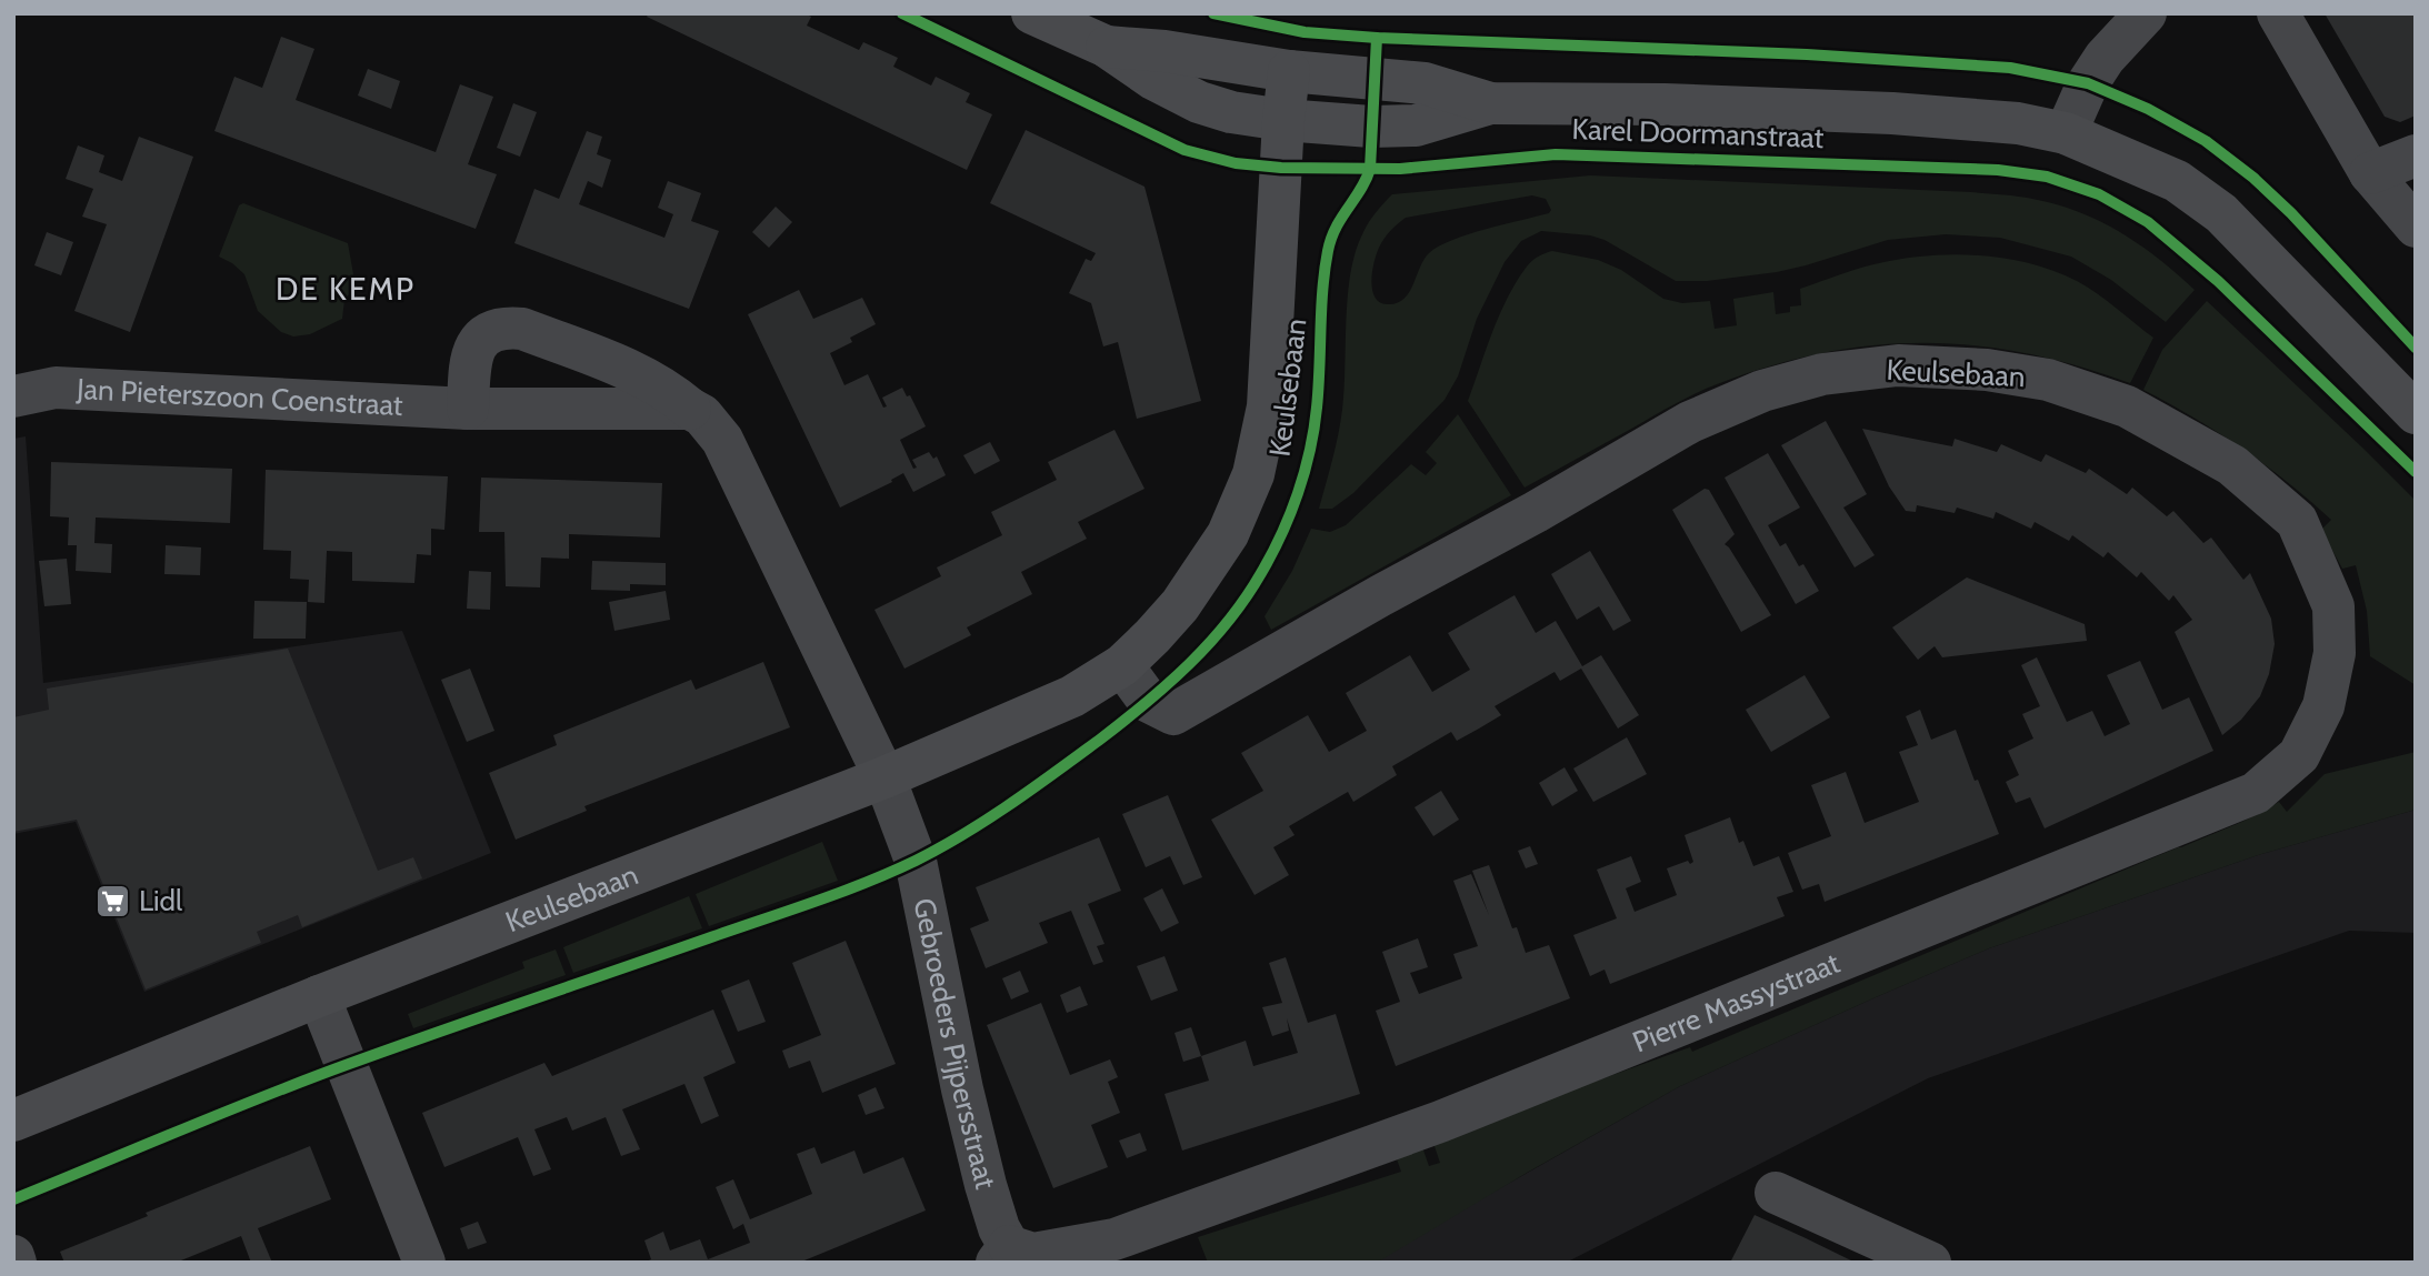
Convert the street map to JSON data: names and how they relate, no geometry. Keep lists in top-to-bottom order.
{
  "streets": {
    "main road": ["Karel Doormanstraat", "Keulsebaan"],
    "street": ["Jan Pieterszoon Coenstraat", "Pierre Massystraat", "Gebroeders Pijpersstraat"]
  },
  "crossings": [
    ["Karel Doormanstraat", "Keulsebaan"],
    ["Keulsebaan", "Pierre Massystraat"],
    ["Keulsebaan", "Gebroeders Pijpersstraat"],
    ["Pierre Massystraat", "Gebroeders Pijpersstraat"]
  ],
  "districts": ["DE KEMP"],
  "places": {
    "supermarket": ["Lidl"]
  }
}
